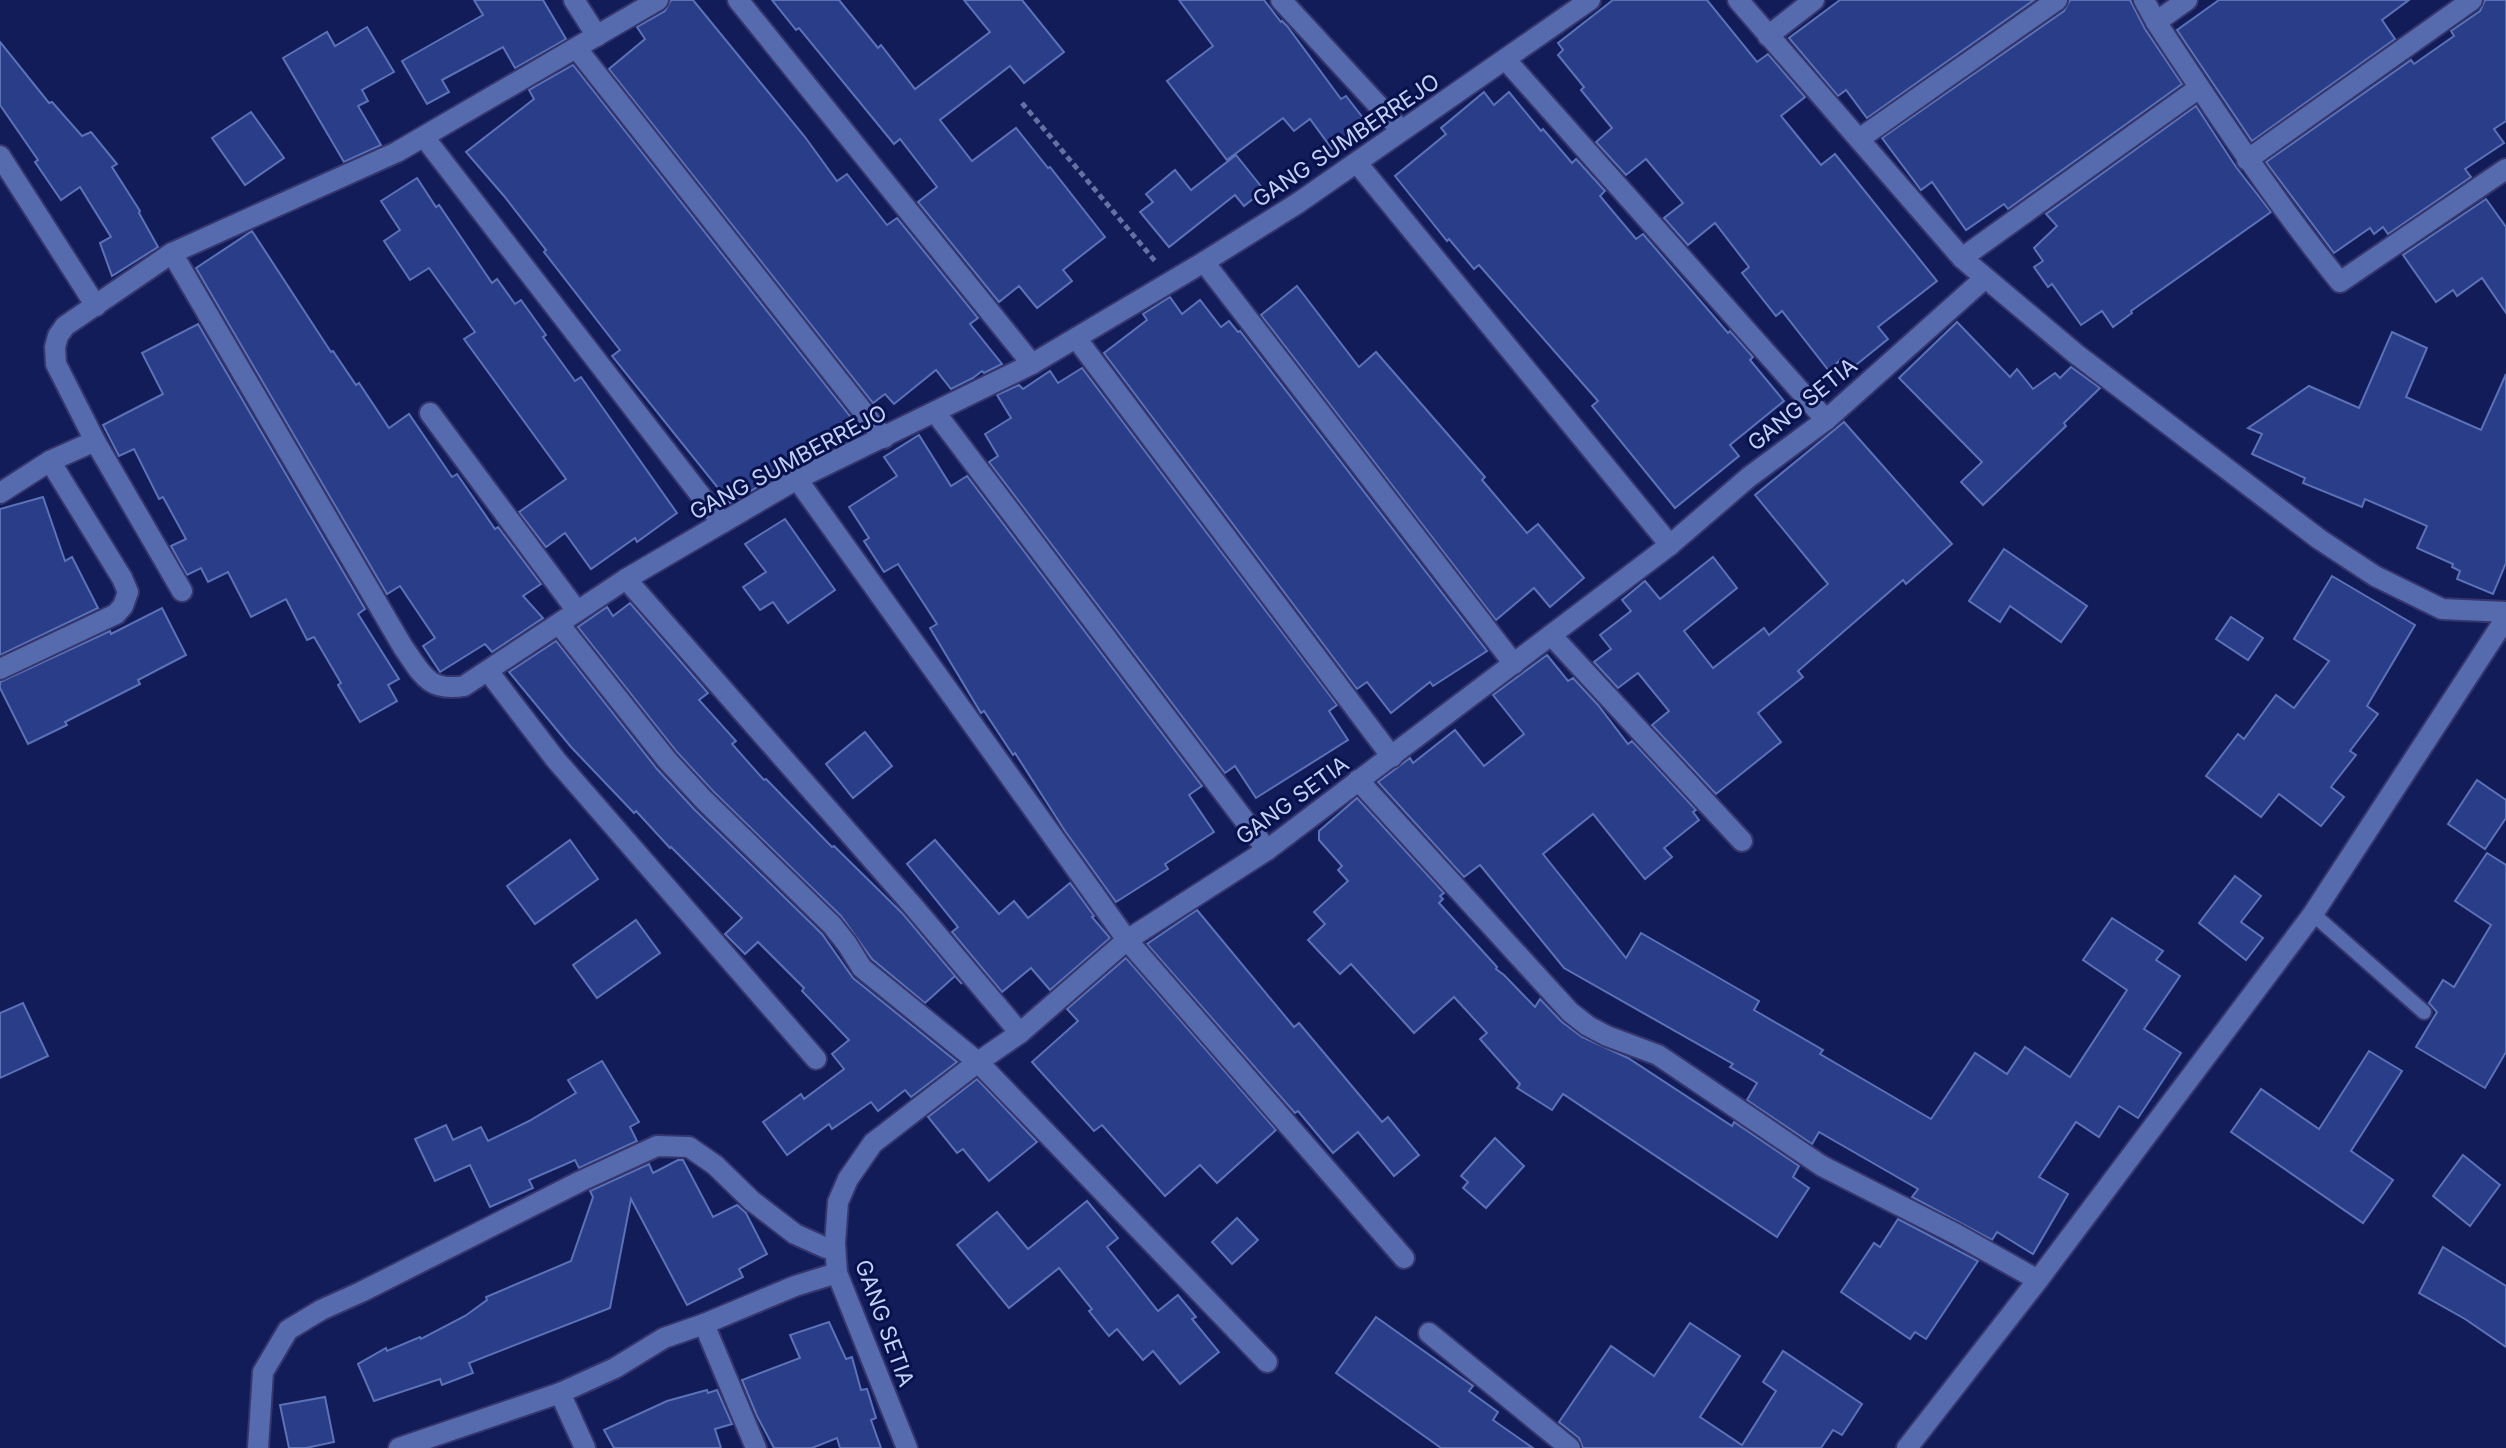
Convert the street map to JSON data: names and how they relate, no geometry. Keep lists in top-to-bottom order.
{
  "streets": {
    "street": ["GANG SUMBERREJO", "GANG SETIA"]
  }
}
